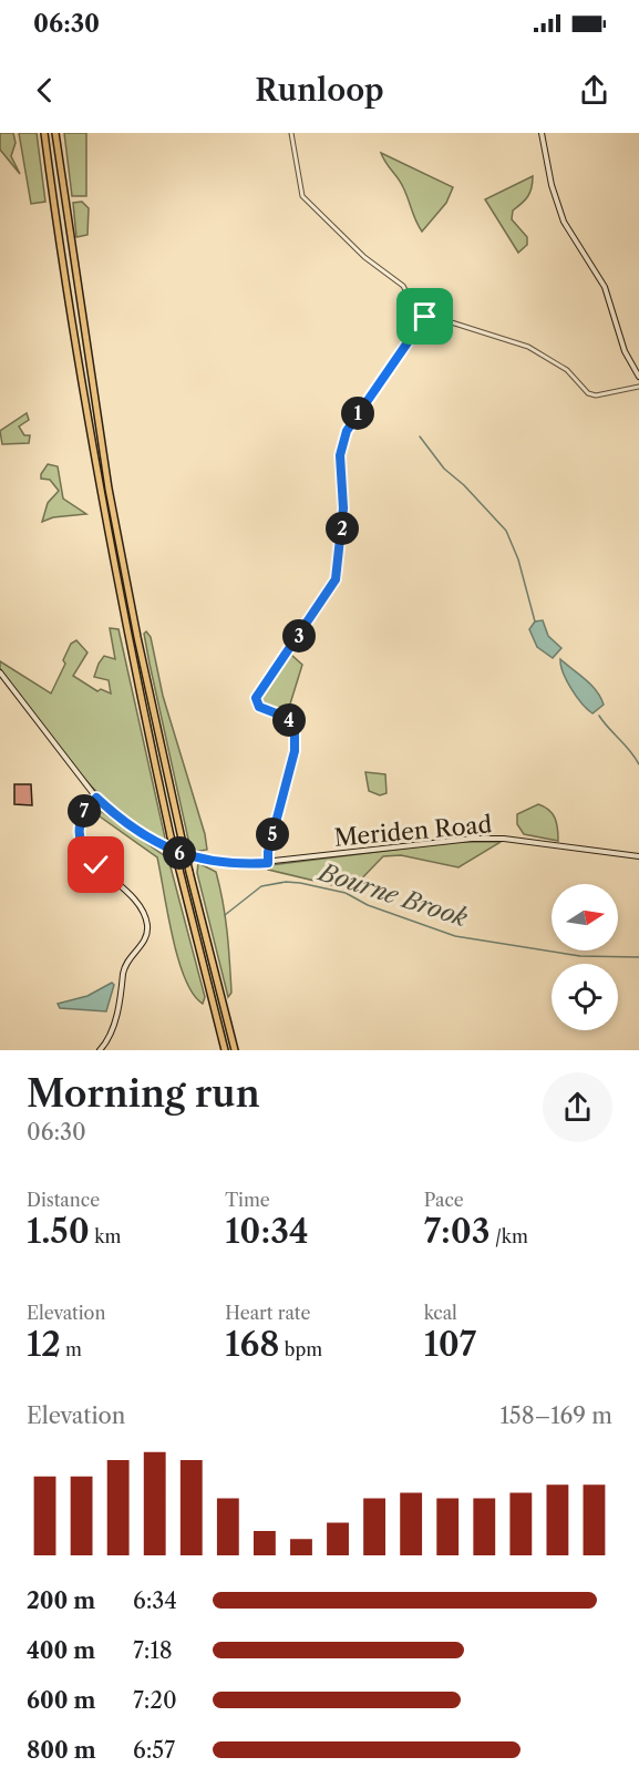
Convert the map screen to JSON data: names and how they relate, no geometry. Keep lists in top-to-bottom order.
{
  "streets": {
    "main road": ["Meriden Road"]
  },
  "water": ["Bourne Brook"],
  "north": "right",
  "page": {
    "status": "06:30",
    "header": "Runloop",
    "pins": [
      "1",
      "2",
      "3",
      "4",
      "7",
      "5",
      "6"
    ],
    "heading": ["Morning run", "06:30"],
    "stats": [
      ["Distance", "1.50 km"],
      ["Time", "10:34"],
      ["Pace", "7:03 /km"],
      ["Elevation", "12 m"],
      ["Heart rate", "168 bpm"],
      ["kcal", "107"]
    ],
    "chart": ["Elevation", "158–169 m"],
    "list": [
      {
        "name": "200 m",
        "note": "6:34"
      },
      {
        "name": "400 m",
        "note": "7:18"
      },
      {
        "name": "600 m",
        "note": "7:20"
      },
      {
        "name": "800 m",
        "note": "6:57"
      }
    ]
  }
}
